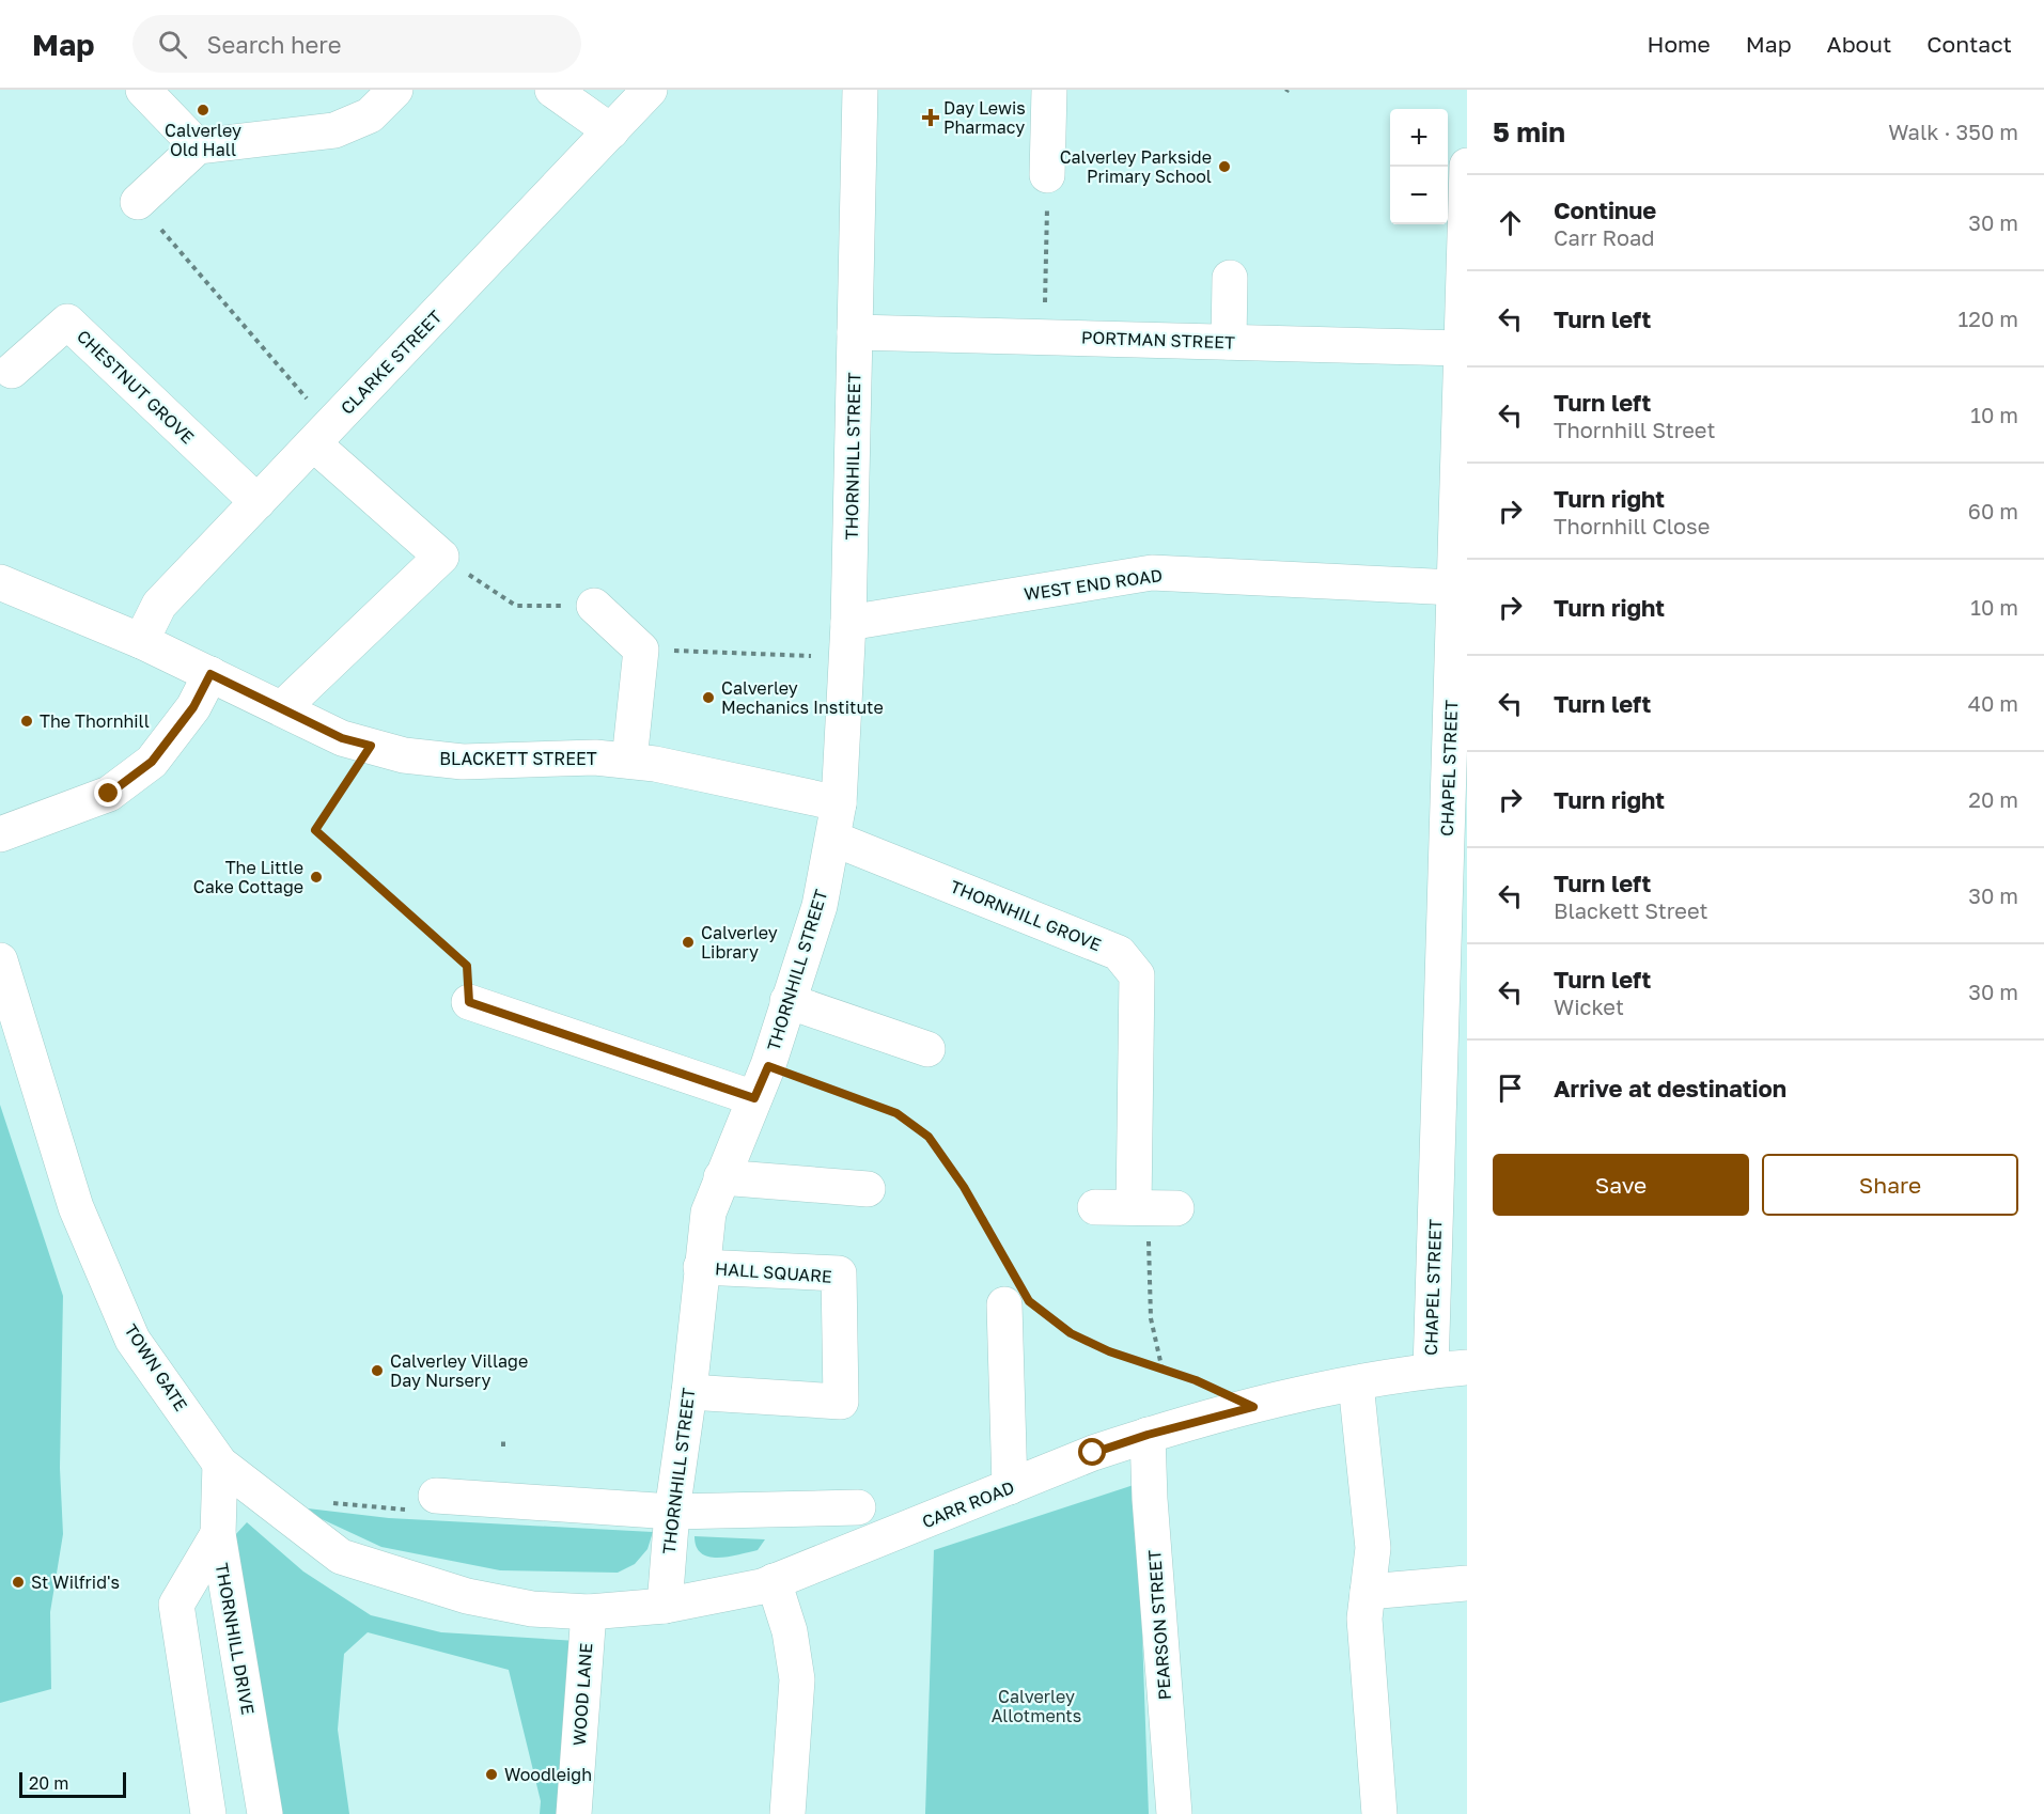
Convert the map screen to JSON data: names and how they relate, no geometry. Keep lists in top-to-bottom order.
{
  "streets": {
    "street": [
      "PORTMAN STREET",
      "CLARKE STREET",
      "CHESTNUT GROVE",
      "THORNHILL STREET",
      "WEST END ROAD",
      "BLACKETT STREET",
      "CHAPEL STREET",
      "THORNHILL GROVE",
      "HALL SQUARE",
      "TOWN GATE",
      "CARR ROAD",
      "PEARSON STREET",
      "THORNHILL DRIVE",
      "WOOD LANE"
    ]
  },
  "crossings": [
    ["PORTMAN STREET", "THORNHILL STREET"],
    ["PORTMAN STREET", "CHAPEL STREET"],
    ["CLARKE STREET", "CHESTNUT GROVE"],
    ["CLARKE STREET", "BLACKETT STREET"],
    ["THORNHILL STREET", "WEST END ROAD"],
    ["THORNHILL STREET", "BLACKETT STREET"],
    ["THORNHILL STREET", "THORNHILL GROVE"],
    ["THORNHILL STREET", "HALL SQUARE"],
    ["THORNHILL STREET", "CARR ROAD"],
    ["WEST END ROAD", "CHAPEL STREET"],
    ["CHAPEL STREET", "CARR ROAD"],
    ["TOWN GATE", "CARR ROAD"],
    ["TOWN GATE", "THORNHILL DRIVE"],
    ["CARR ROAD", "PEARSON STREET"],
    ["CARR ROAD", "WOOD LANE"]
  ],
  "parks": ["Calverley Allotments"],
  "places": {
    "other": [
      "Calverley Old Hall",
      "Calverley Parkside Primary School",
      "Calverley Mechanics Institute",
      "The Thornhill",
      "The Little Cake Cottage",
      "Calverley Library",
      "Calverley Village Day Nursery",
      "St Wilfrid's",
      "Woodleigh"
    ],
    "health": ["Day Lewis Pharmacy"]
  },
  "scale_bar": "20 m",
  "page": {
    "header": "Map",
    "search": "Search here",
    "nav": [
      "Home",
      "Map",
      "About",
      "Contact"
    ],
    "heading": ["5 min", "Walk · 350 m"],
    "map_buttons": ["+", "−"],
    "list": [
      ["Continue", "Carr Road", "30 m"],
      ["Turn left", "120 m"],
      ["Turn left", "Thornhill Street", "10 m"],
      ["Turn right", "Thornhill Close", "60 m"],
      ["Turn right", "10 m"],
      ["Turn left", "40 m"],
      ["Turn right", "20 m"],
      ["Turn left", "Blackett Street", "30 m"],
      ["Turn left", "Wicket", "30 m"],
      "Arrive at destination"
    ],
    "buttons": ["Save", "Share"],
    "scale": "20 m"
  }
}
